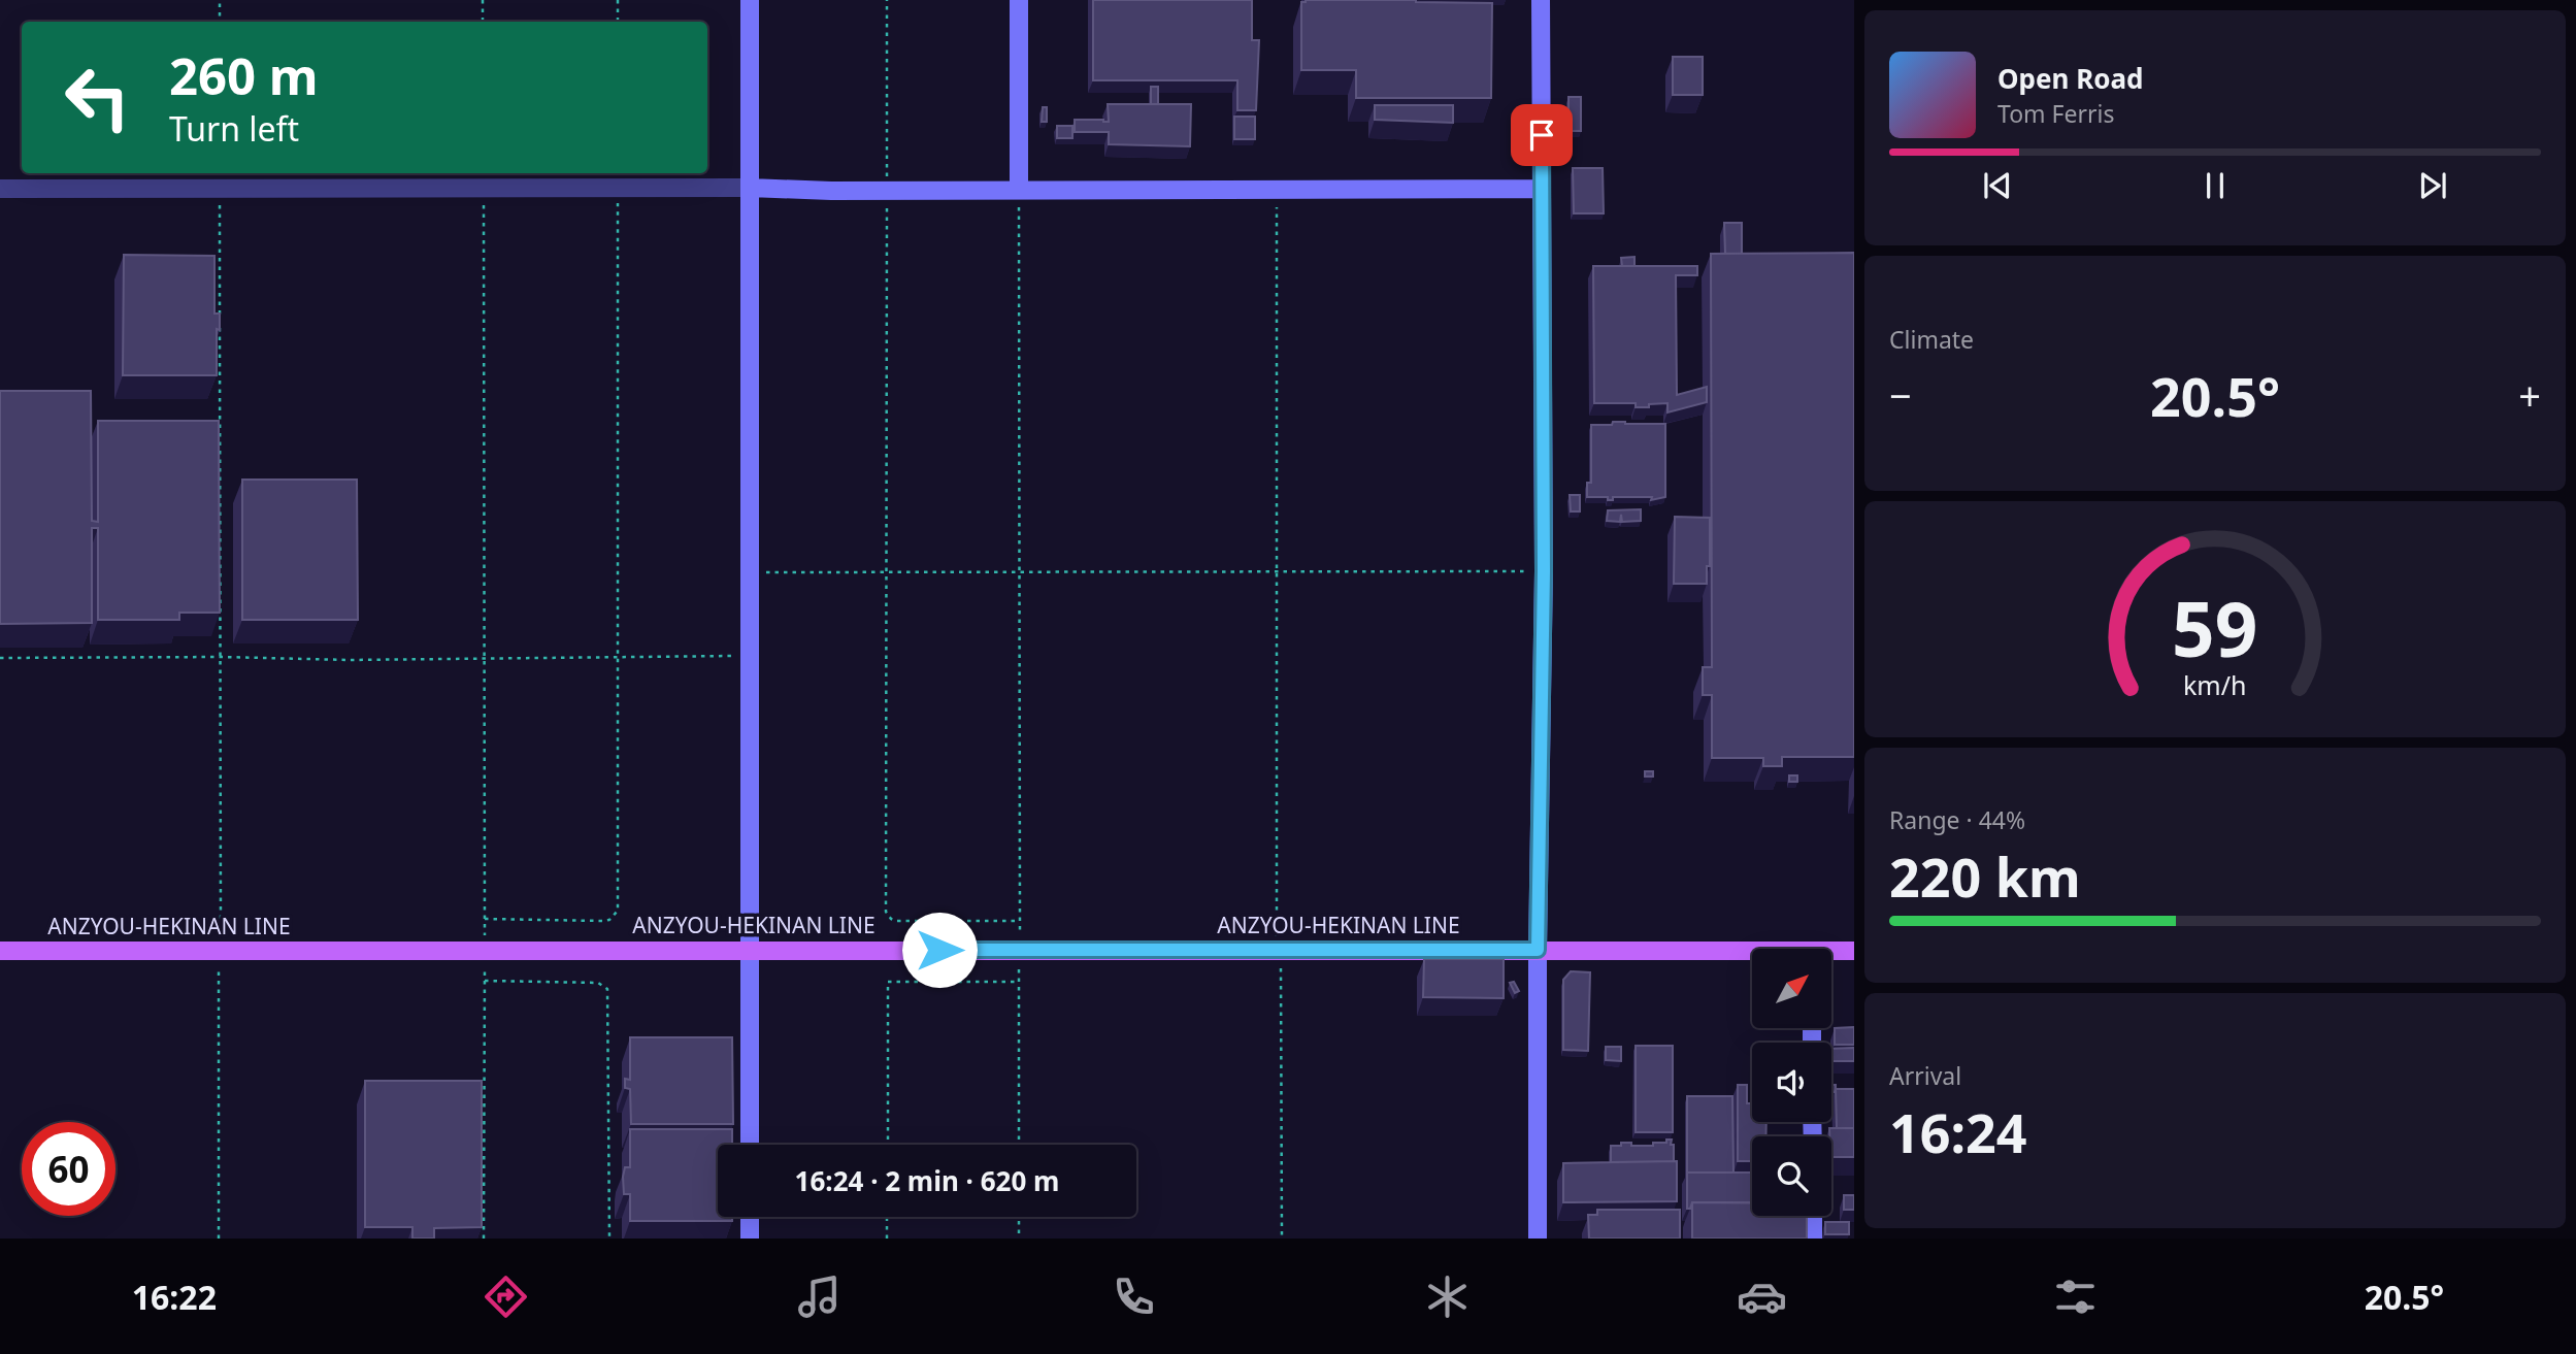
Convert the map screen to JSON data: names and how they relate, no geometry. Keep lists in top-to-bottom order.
{
  "streets": {
    "main road": ["ANZYOU-HEKINAN LINE"]
  },
  "north": "top right",
  "page": {
    "turn": ["260 m", "Turn left"],
    "song": ["Open Road", "Tom Ferris"],
    "tile": [
      "Climate",
      ["Range · 44%", "220 km"],
      ["Arrival", "16:24"]
    ],
    "heat": ["−", "20.5°", "+"],
    "limit": "60",
    "trip": "16:24 · 2 min · 620 m",
    "tabs": ["16:22", "20.5°"],
    "gauge": ["59", "km/h"]
  }
}
